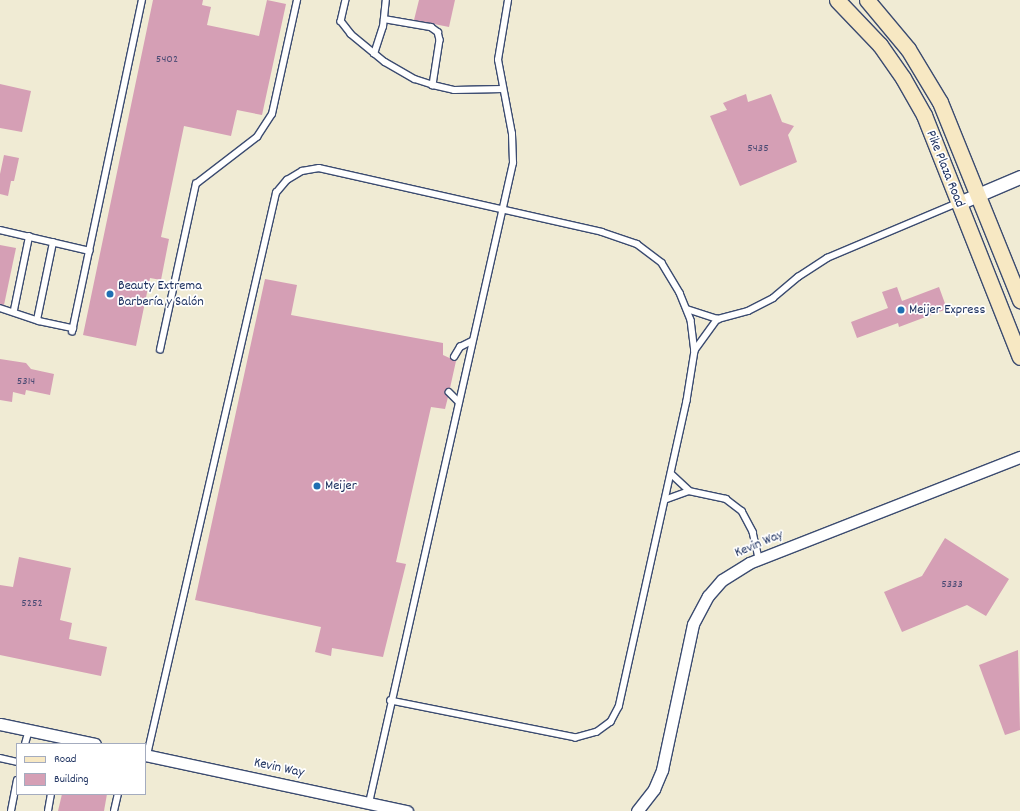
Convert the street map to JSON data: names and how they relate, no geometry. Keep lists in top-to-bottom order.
{
  "streets": {
    "main road": ["Pike Plaza Road"],
    "street": ["Kevin Way"]
  },
  "places": ["Beauty Extrema Barbería y Salón", "Meijer Express", "Meijer"],
  "house_numbers": [
    "5402",
    "5435",
    "5314",
    "5333",
    "5252"
  ],
  "legend": ["Road", "Building"]
}
